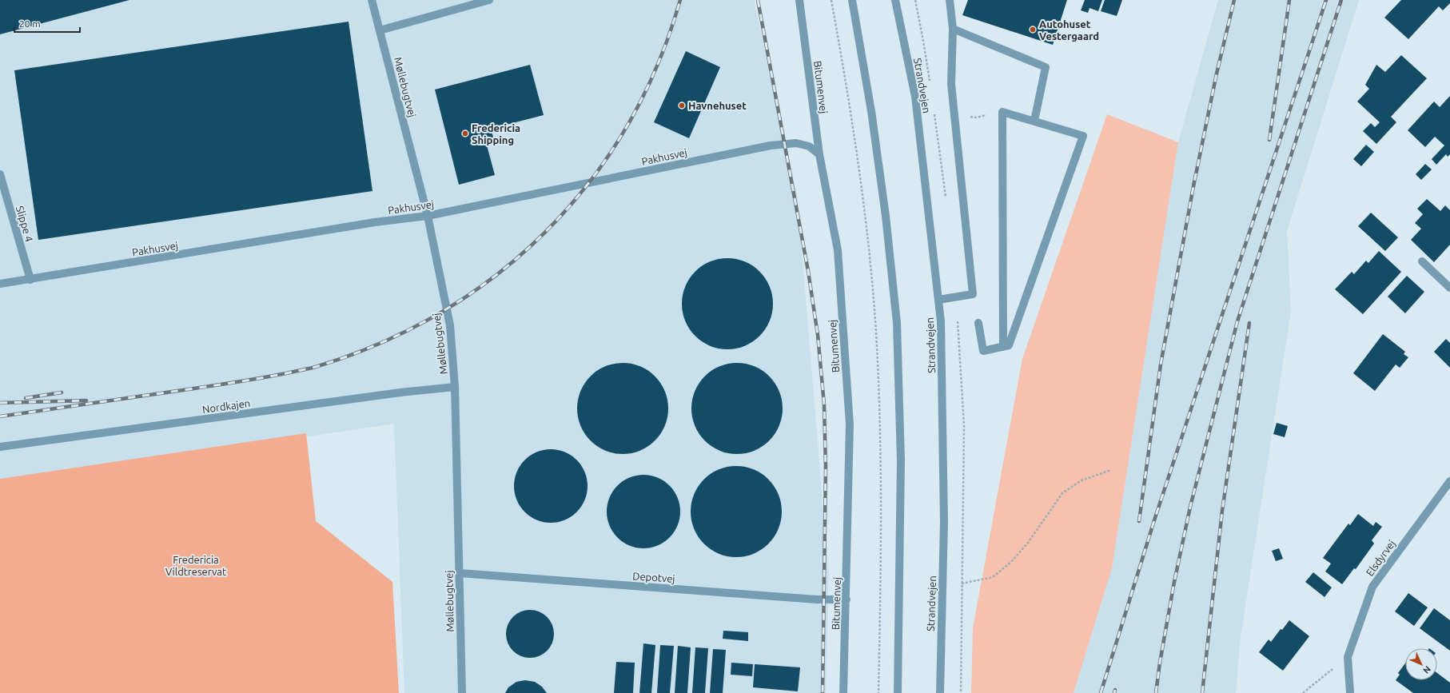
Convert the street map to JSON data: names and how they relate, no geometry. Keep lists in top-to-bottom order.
{
  "streets": {
    "street": [
      "Strandvejen",
      "Møllebugtvej",
      "Bitumenvej",
      "Pakhusvej",
      "Slippe 4",
      "Nordkajen",
      "Elsdyrvej",
      "Depotvej"
    ]
  },
  "crossings": [
    ["Møllebugtvej", "Pakhusvej"],
    ["Møllebugtvej", "Nordkajen"],
    ["Møllebugtvej", "Depotvej"],
    ["Bitumenvej", "Pakhusvej"],
    ["Bitumenvej", "Depotvej"],
    ["Pakhusvej", "Slippe 4"]
  ],
  "parks": ["Fredericia Vildtreservat"],
  "places": ["Autohuset Vestergaard", "Havnehuset", "Fredericia Shipping"],
  "scale_bar": "20 m",
  "north": "bottom right"
}
